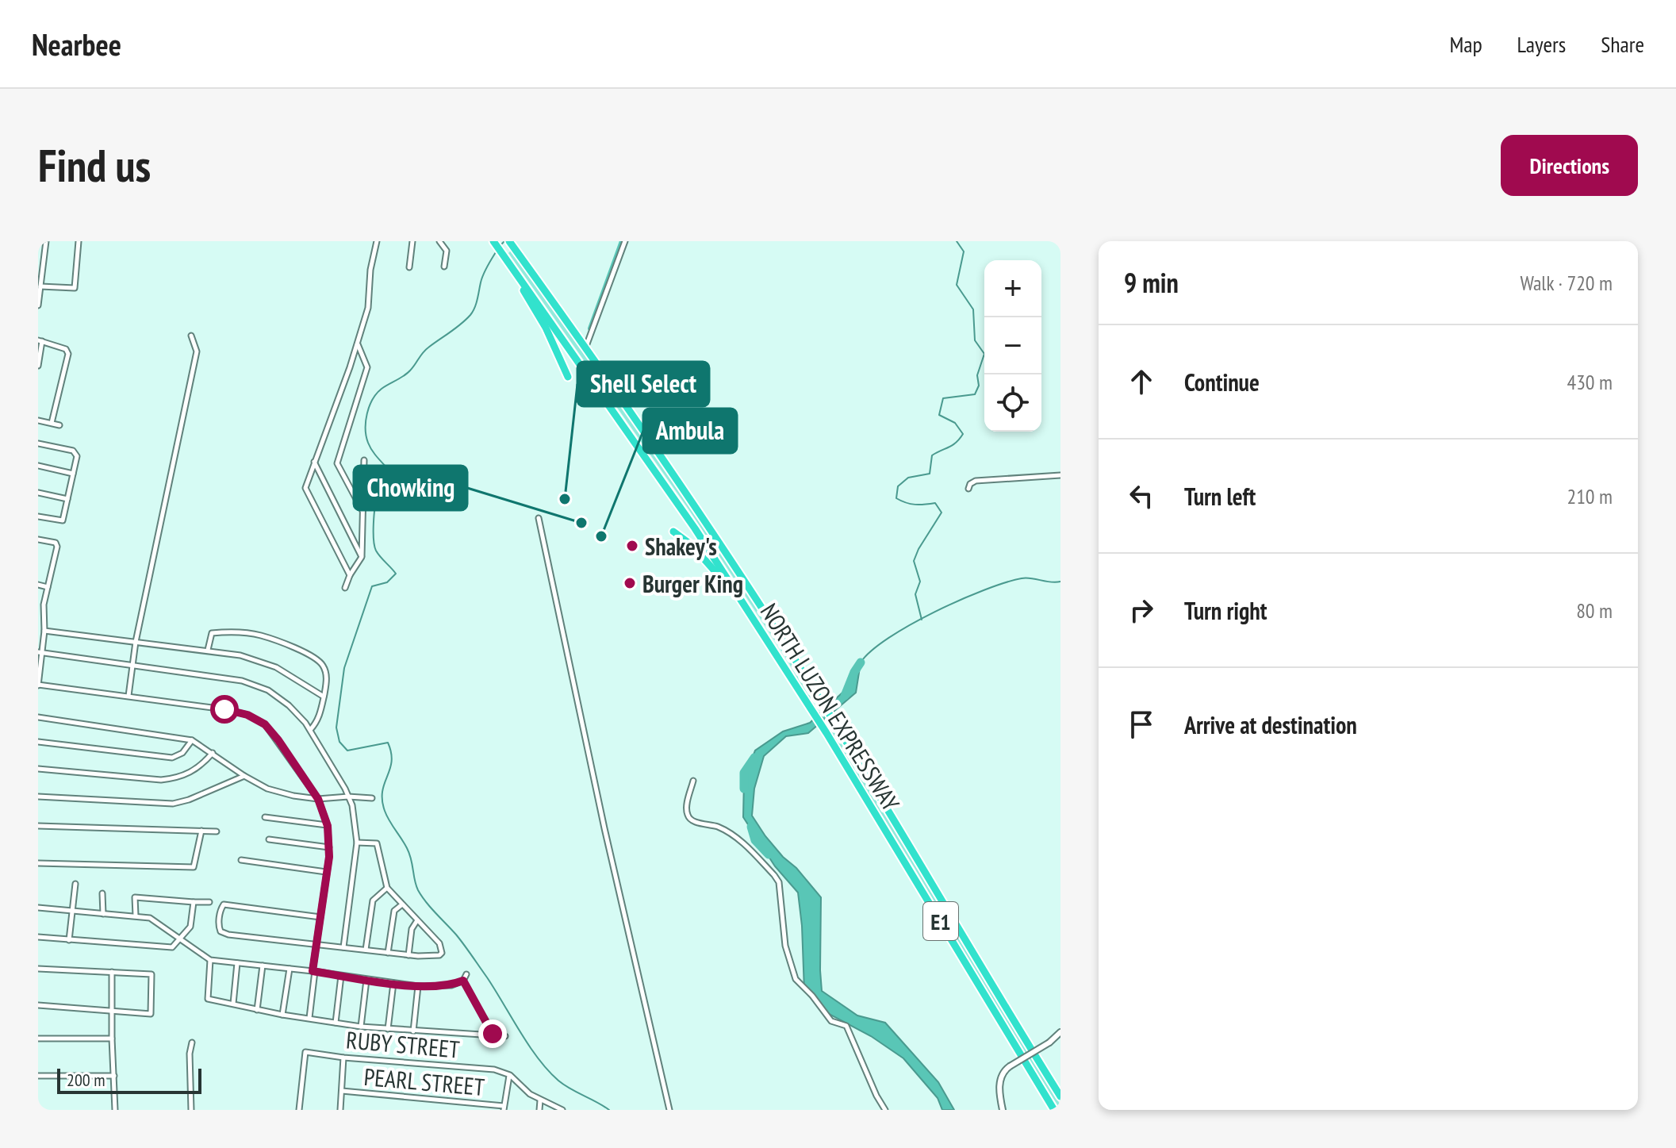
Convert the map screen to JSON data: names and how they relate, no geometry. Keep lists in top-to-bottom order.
{
  "streets": {
    "highway": ["NORTH LUZON EXPRESSWAY", "E1"],
    "street": ["RUBY STREET", "PEARL STREET"]
  },
  "places": [
    "Shell Select",
    "Chowking",
    "Ambula",
    "Shakey's",
    "Burger King"
  ],
  "scale_bar": "200 m",
  "page": {
    "header": "Nearbee",
    "nav": ["Map", "Layers", "Share"],
    "buttons": "Directions",
    "title": "Find us",
    "heading": ["9 min", "Walk · 720 m"],
    "map_buttons": ["+", "−"],
    "list": [
      ["Continue", "430 m"],
      ["Turn left", "210 m"],
      ["Turn right", "80 m"],
      "Arrive at destination"
    ],
    "scale": "200 m"
  }
}
